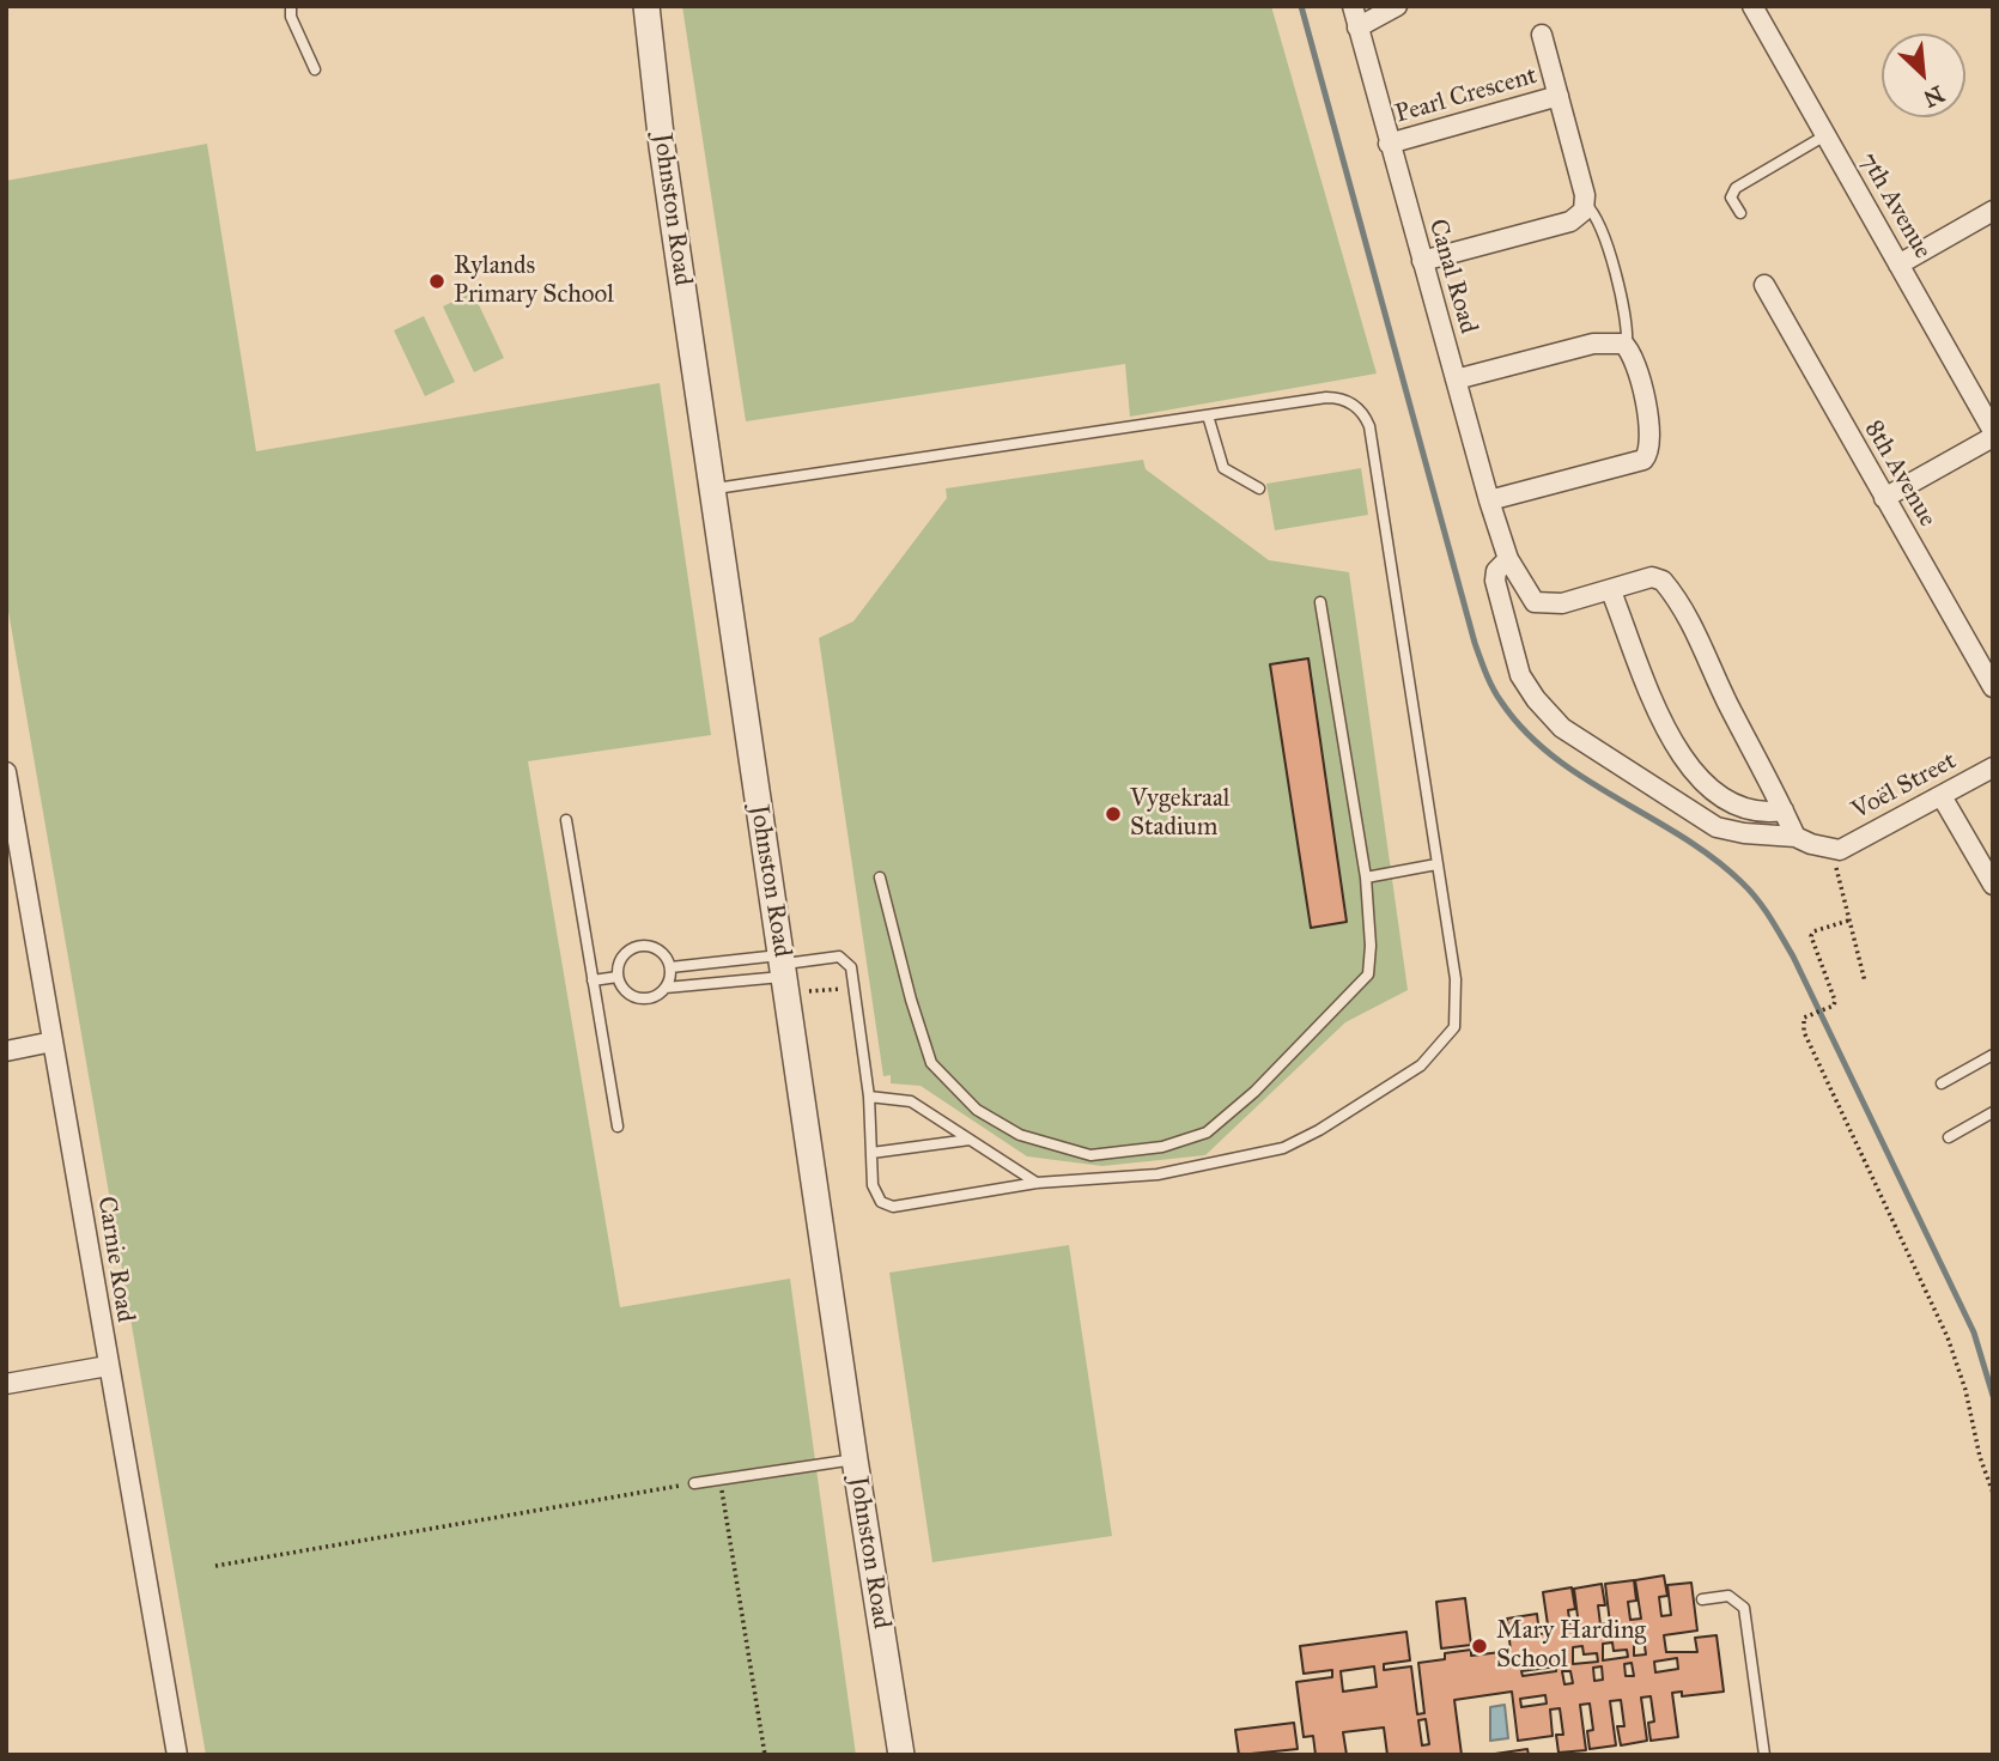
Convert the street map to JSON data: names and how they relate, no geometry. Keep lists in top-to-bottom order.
{
  "streets": {
    "street": [
      "Pearl Crescent",
      "7th Avenue",
      "Johnston Road",
      "Canal Road",
      "8th Avenue",
      "Voël Street",
      "Carnie Road"
    ]
  },
  "crossings": [
    ["Pearl Crescent", "Canal Road"]
  ],
  "places": ["Rylands Primary School", "Vygekraal Stadium", "Mary Harding School"],
  "north": "bottom right"
}
